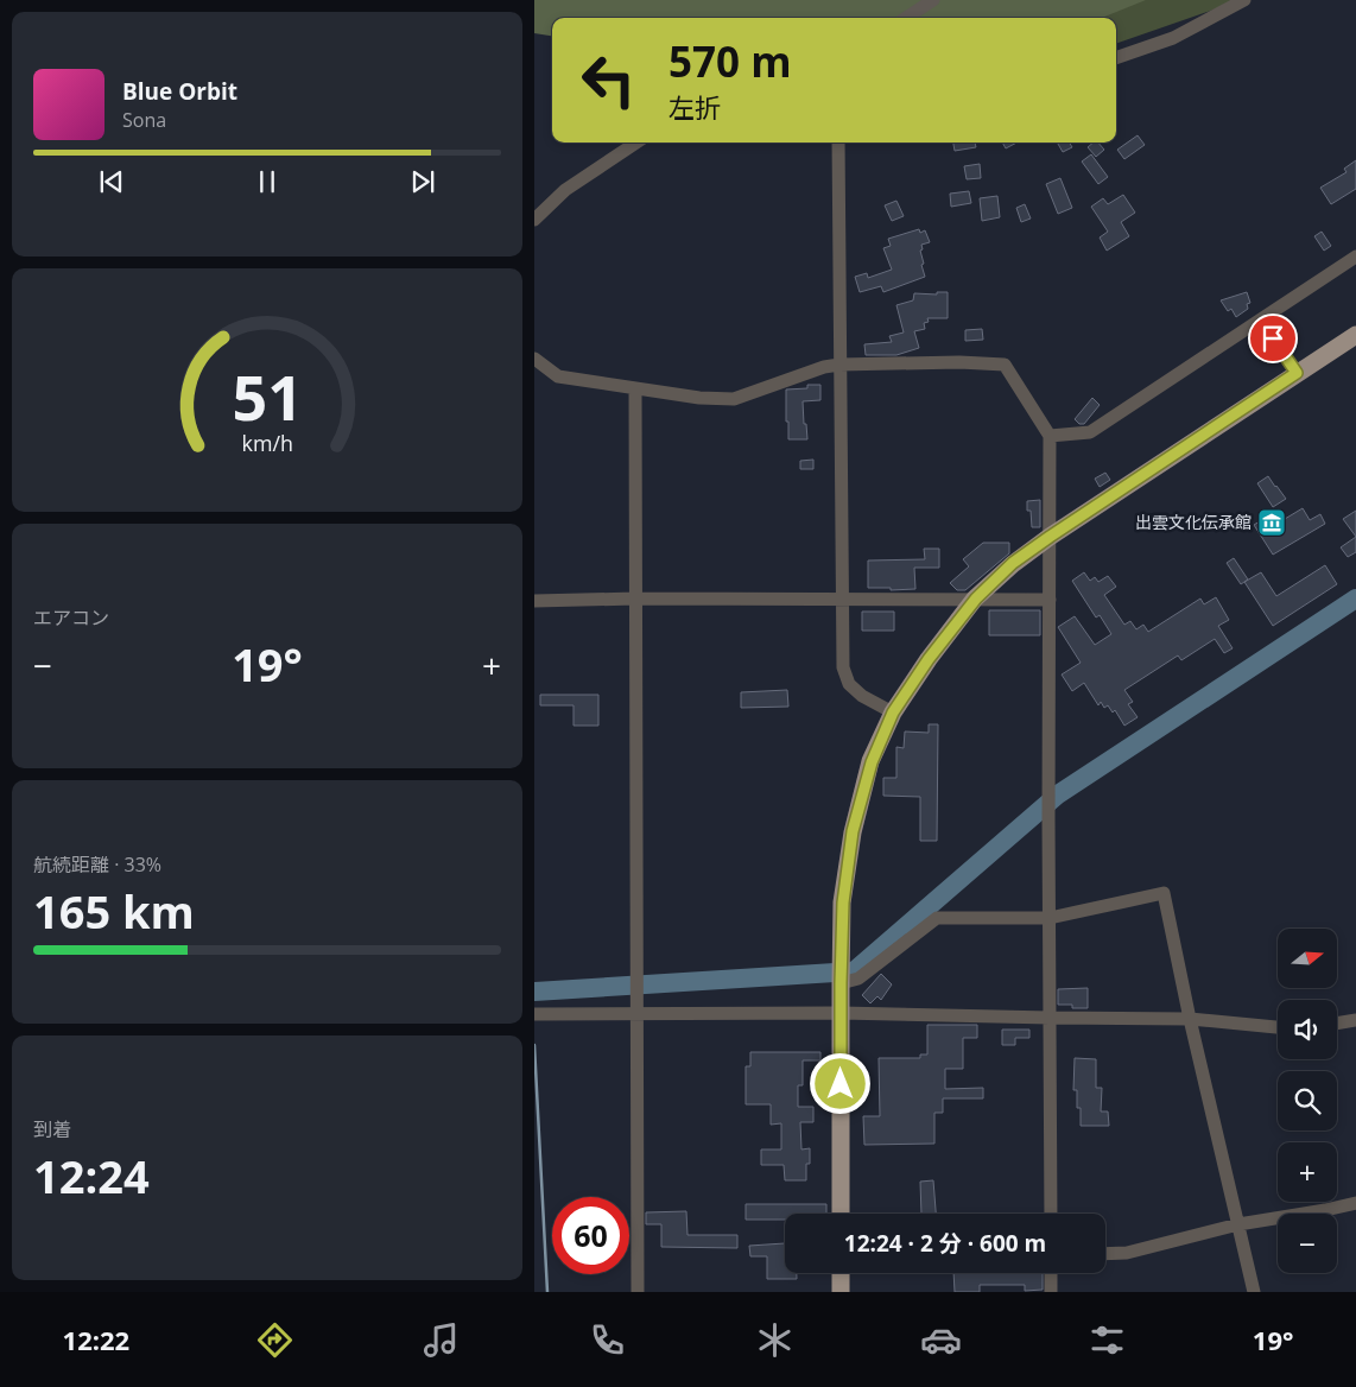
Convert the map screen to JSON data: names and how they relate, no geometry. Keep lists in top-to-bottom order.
{
  "places": {
    "museum": ["出雲文化伝承館"]
  },
  "north": "right",
  "page": {
    "turn": ["570 m", "左折"],
    "song": ["Blue Orbit", "Sona"],
    "tile": [
      "エアコン",
      ["航続距離 · 33%", "165 km"],
      ["到着", "12:24"]
    ],
    "heat": ["−", "19°", "+"],
    "map_buttons": ["+", "−"],
    "limit": "60",
    "trip": "12:24 · 2 分 · 600 m",
    "tabs": ["12:22", "19°"],
    "gauge": ["51", "km/h"]
  }
}
